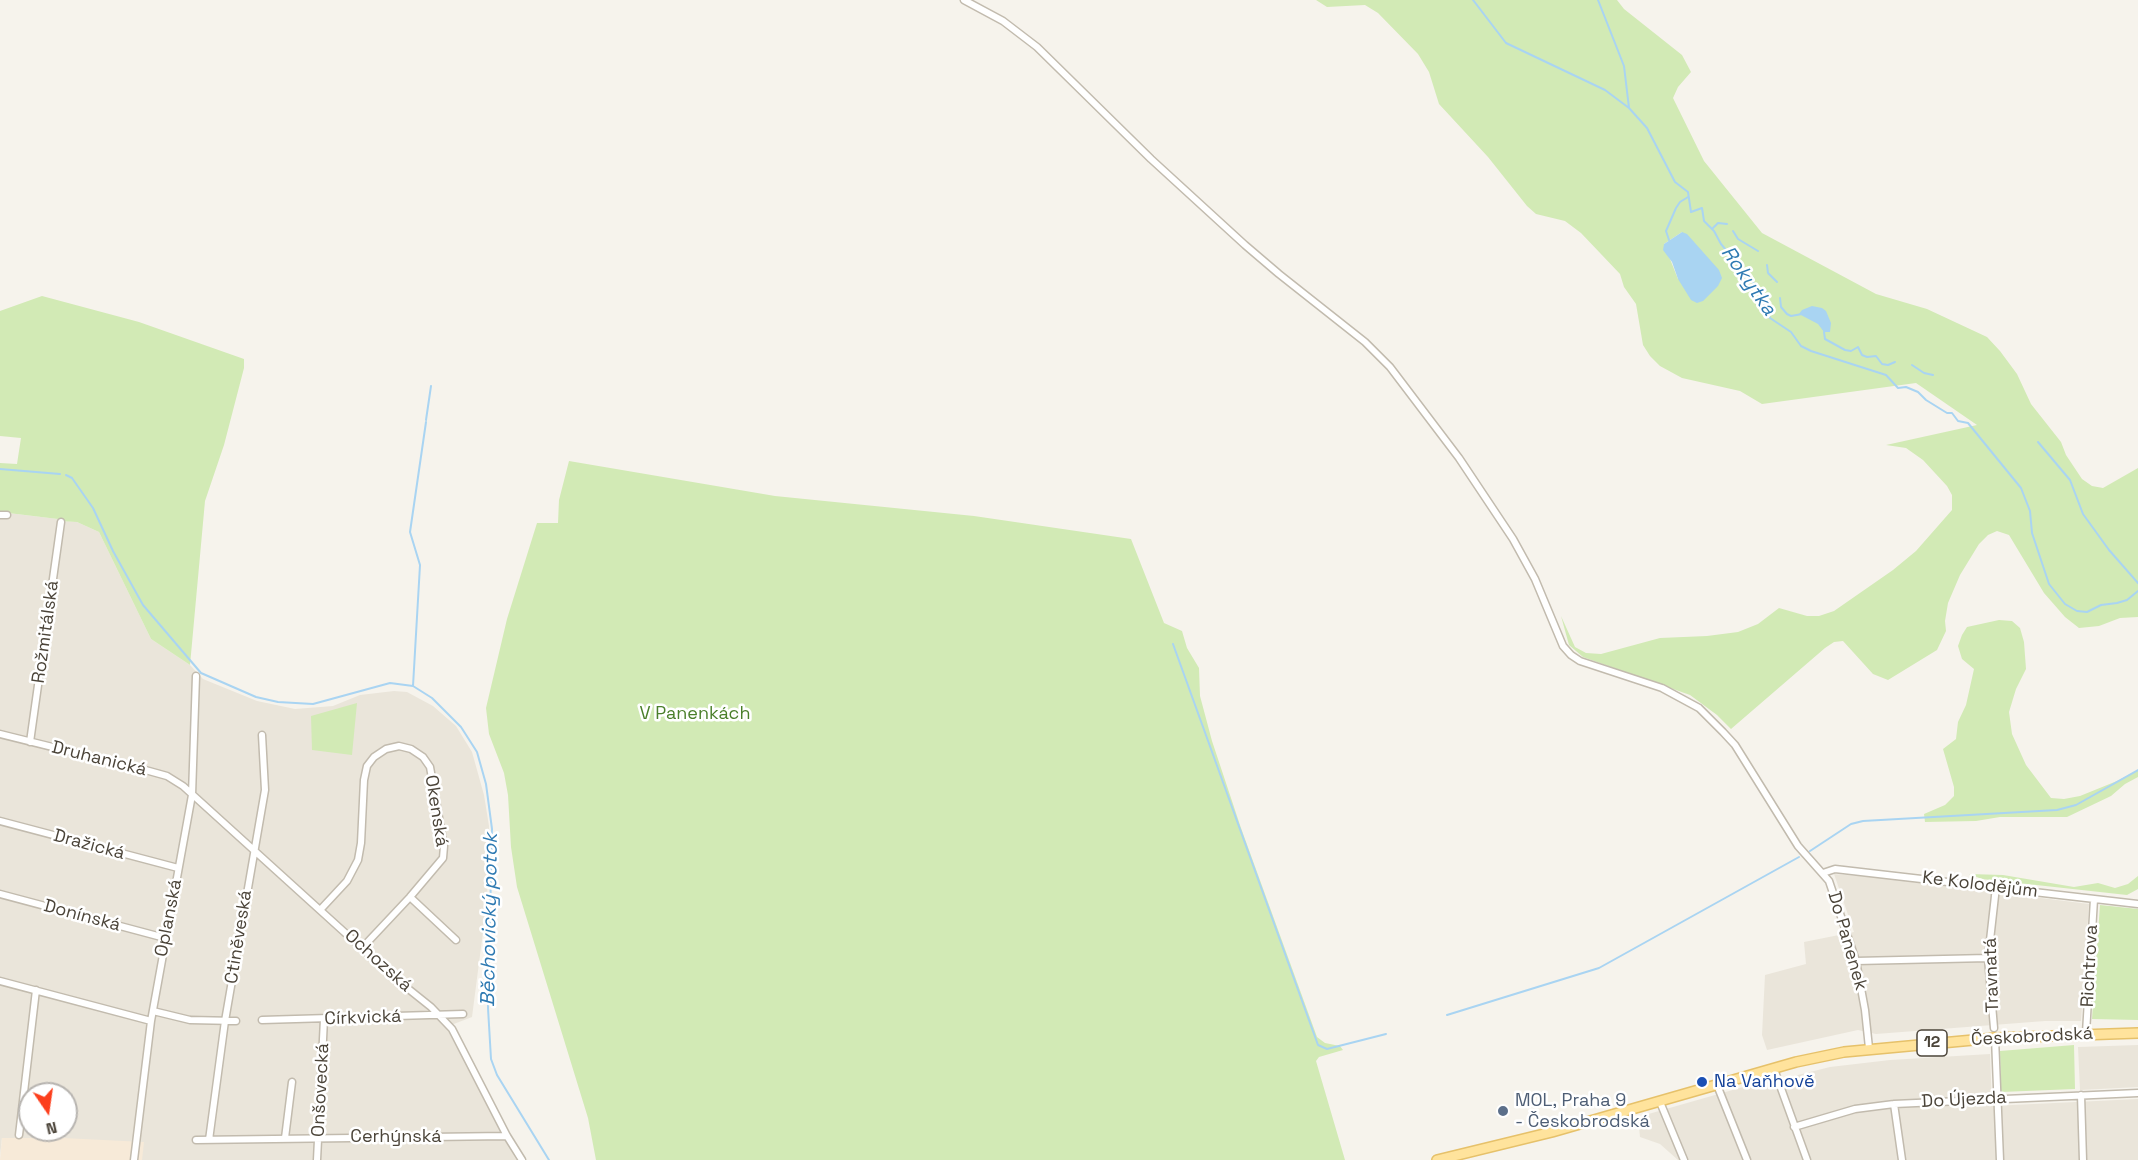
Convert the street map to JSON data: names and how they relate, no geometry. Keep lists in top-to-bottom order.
{
  "streets": {
    "main road": ["Českobrodská", "12"],
    "street": [
      "Rožmitálská",
      "Druhanická",
      "Okenská",
      "Dražická",
      "Ke Kolodějům",
      "Donínská",
      "Oplanská",
      "Ctiněveská",
      "Do Panenek",
      "Ochozská",
      "Richtrova",
      "Travnatá",
      "Církvická",
      "Onšovecká",
      "Do Újezda",
      "Cerhýnská"
    ]
  },
  "crossings": [
    ["Rožmitálská", "Druhanická"],
    ["Druhanická", "Oplanská"],
    ["Druhanická", "Ochozská"],
    ["Okenská", "Ochozská"],
    ["Dražická", "Oplanská"],
    ["Ke Kolodějům", "Do Panenek"],
    ["Ke Kolodějům", "Richtrova"],
    ["Ke Kolodějům", "Travnatá"],
    ["Donínská", "Oplanská"],
    ["Oplanská", "Ochozská"],
    ["Ctiněveská", "Ochozská"],
    ["Ctiněveská", "Cerhýnská"],
    ["Do Panenek", "Českobrodská"],
    ["Ochozská", "Církvická"],
    ["Ochozská", "Cerhýnská"],
    ["Richtrova", "Českobrodská"],
    ["Travnatá", "Českobrodská"],
    ["Travnatá", "Do Újezda"],
    ["Církvická", "Onšovecká"],
    ["Onšovecká", "Cerhýnská"]
  ],
  "water": ["Rokytka", "Běchovický potok"],
  "parks": ["V Panenkách"],
  "places": ["Na Vaňhově", "MOL, Praha 9 - Českobrodská"],
  "north": "bottom"
}
